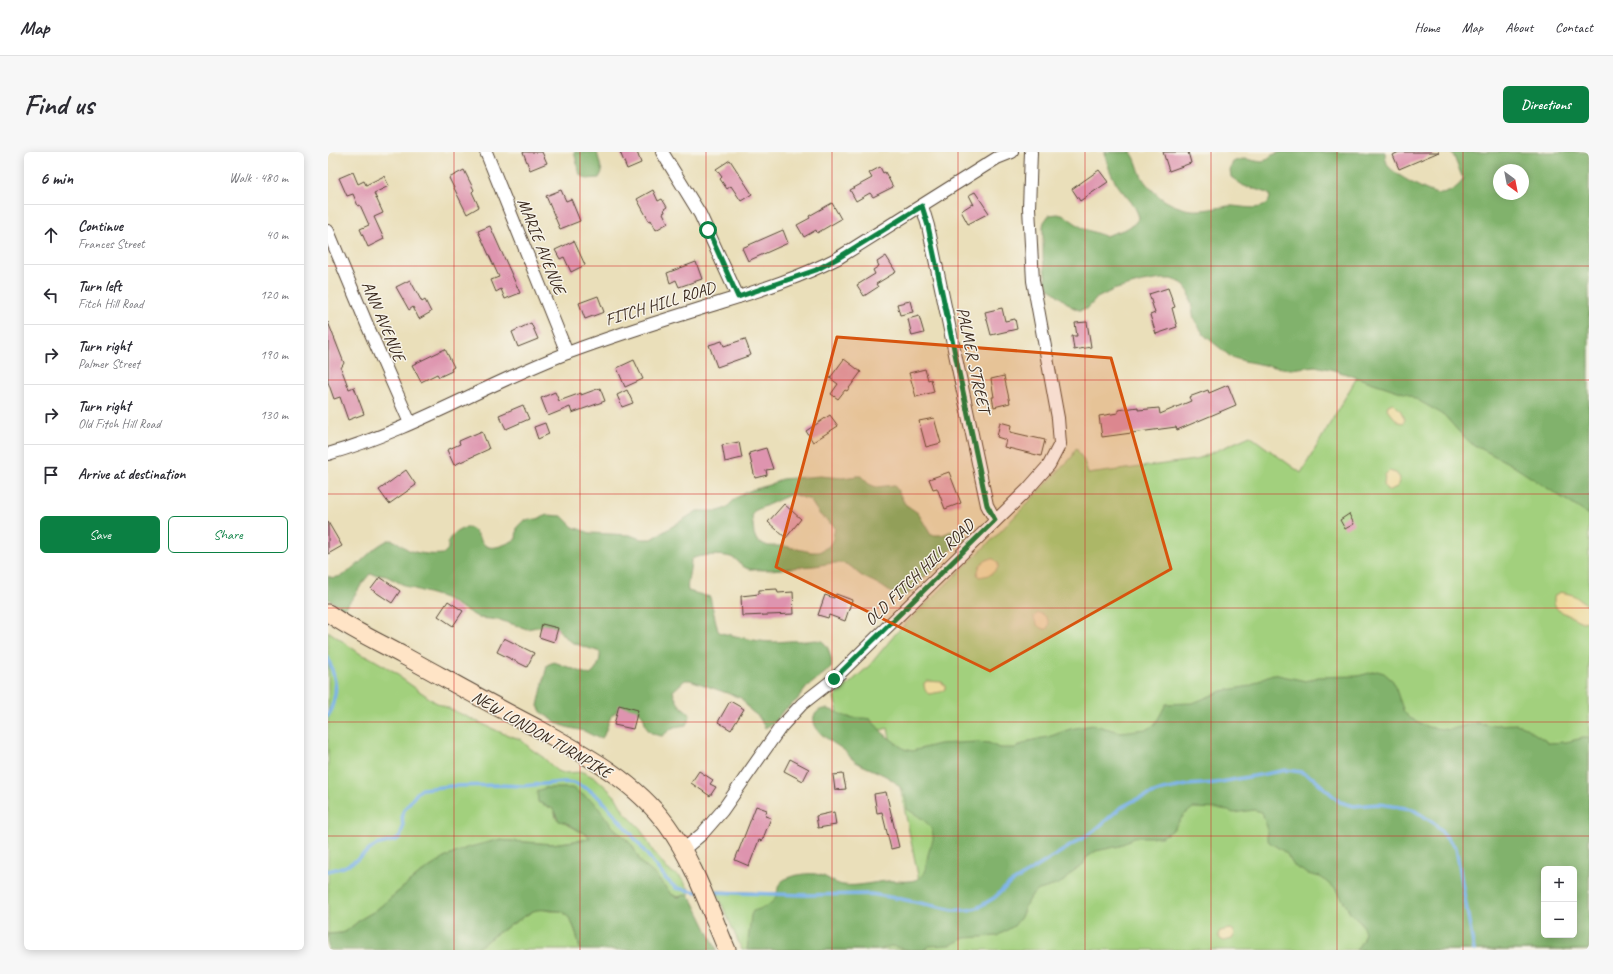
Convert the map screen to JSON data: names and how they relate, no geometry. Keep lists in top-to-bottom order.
{
  "streets": {
    "main road": ["NEW LONDON TURNPIKE"],
    "street": [
      "MARIE AVENUE",
      "FITCH HILL ROAD",
      "ANN AVENUE",
      "PALMER STREET",
      "OLD FITCH HILL ROAD"
    ]
  },
  "crossings": [
    ["MARIE AVENUE", "FITCH HILL ROAD"],
    ["FITCH HILL ROAD", "ANN AVENUE"],
    ["FITCH HILL ROAD", "PALMER STREET"],
    ["PALMER STREET", "OLD FITCH HILL ROAD"],
    ["OLD FITCH HILL ROAD", "NEW LONDON TURNPIKE"]
  ],
  "north": "bottom right",
  "page": {
    "header": "Map",
    "nav": [
      "Home",
      "Map",
      "About",
      "Contact"
    ],
    "buttons": [
      "Directions",
      ["Save", "Share"]
    ],
    "title": "Find us",
    "heading": ["6 min", "Walk · 480 m"],
    "list": [
      ["Continue", "Frances Street", "40 m"],
      ["Turn left", "Fitch Hill Road", "120 m"],
      ["Turn right", "Palmer Street", "190 m"],
      ["Turn right", "Old Fitch Hill Road", "130 m"],
      "Arrive at destination"
    ],
    "map_buttons": ["+", "−"]
  }
}
